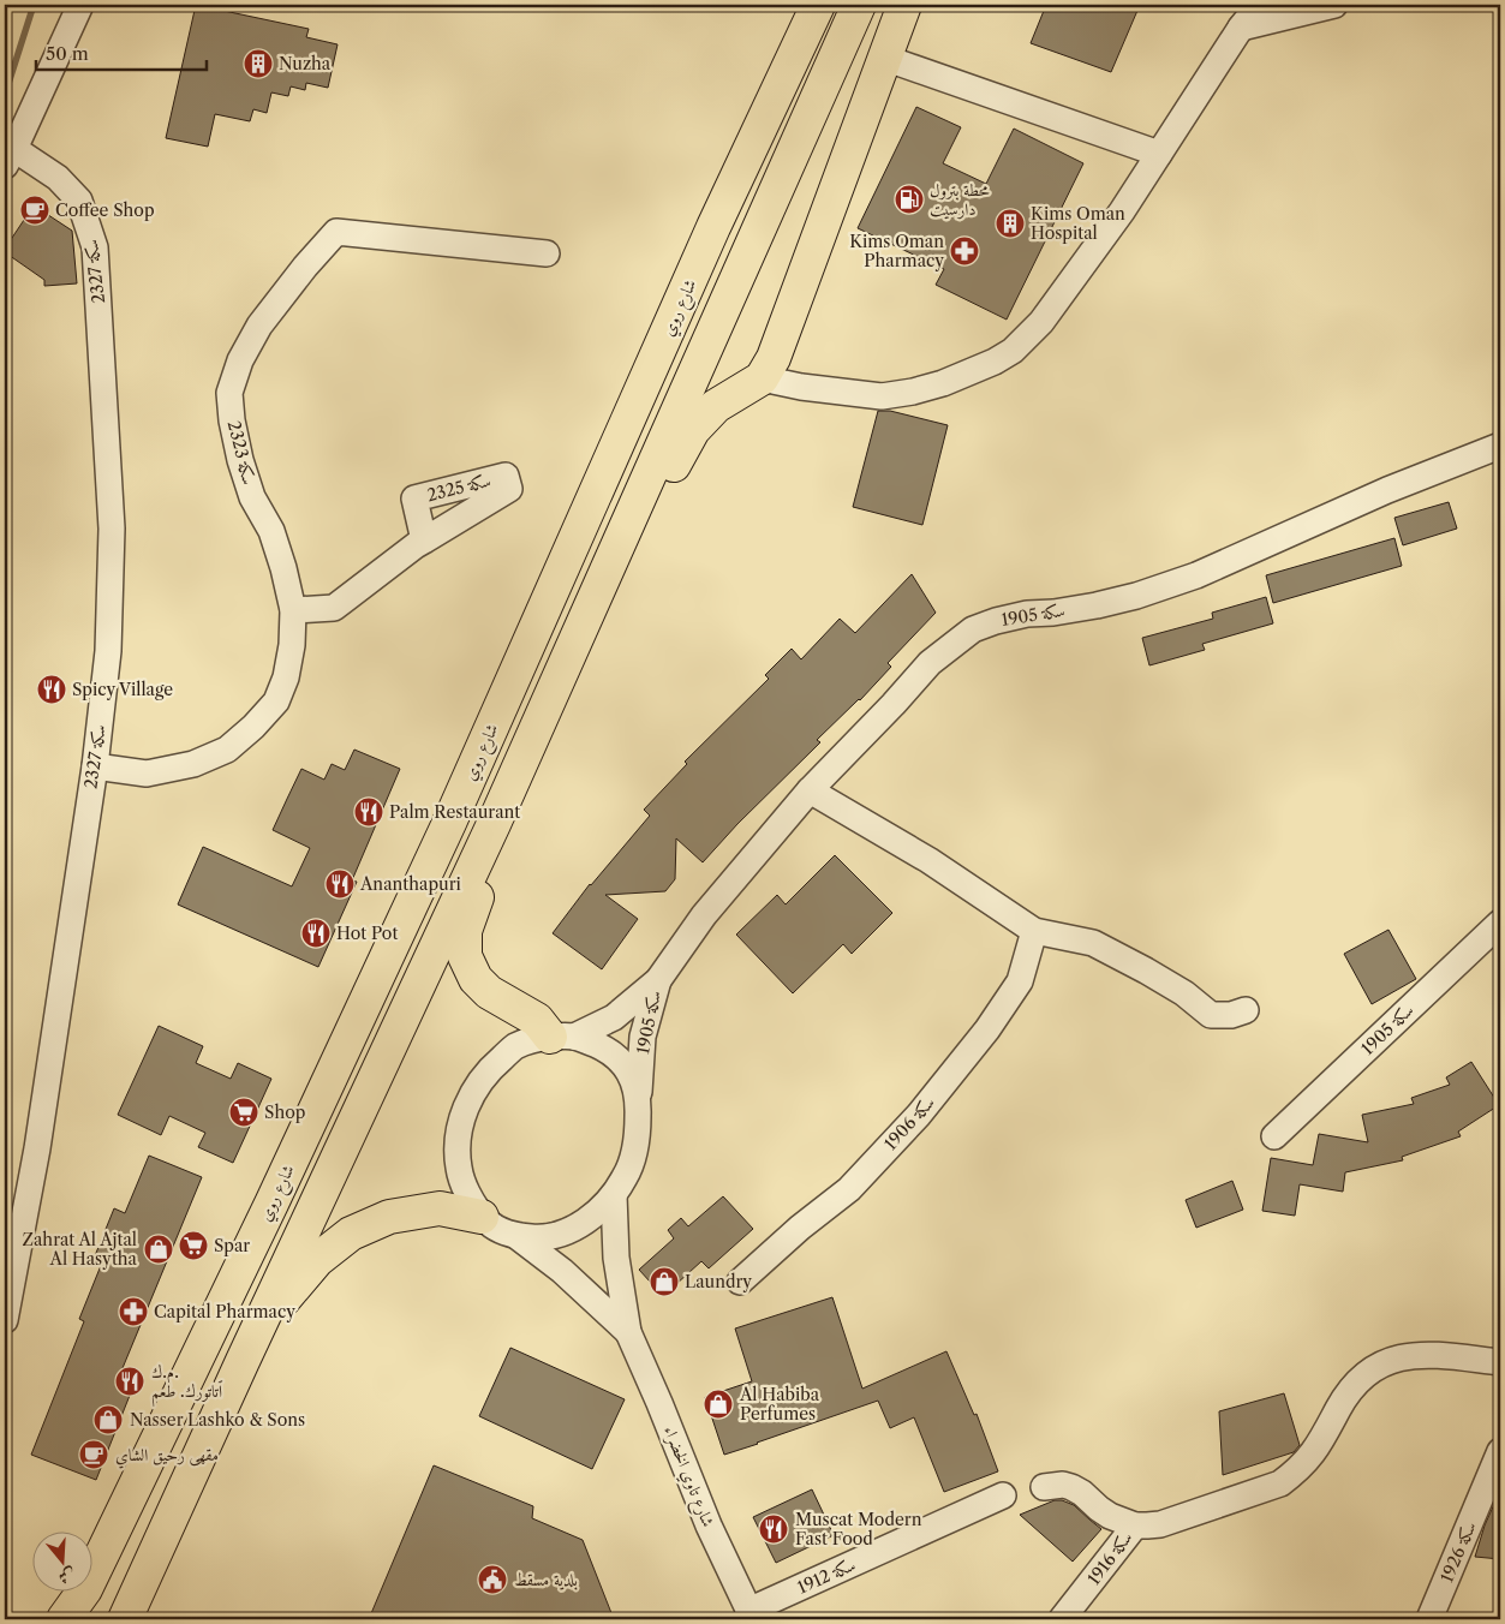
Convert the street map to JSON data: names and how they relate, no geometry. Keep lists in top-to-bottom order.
{
  "streets": {
    "main road": ["شارع روي"],
    "street": [
      "سكة 2327",
      "سكة 2323",
      "سكة 1905",
      "سكة 1906",
      "شارع تاوي الخضراء",
      "سكة 1926",
      "سكة 1916",
      "سكة 1912"
    ]
  },
  "crossings": [
    ["سكة 2327", "سكة 2323"],
    ["سكة 1905", "شارع تاوي الخضراء"],
    ["شارع تاوي الخضراء", "سكة 1912"]
  ],
  "places": {
    "building": ["Nuzha", "Kims Oman Hospital"],
    "fuel station": ["محطة بترول دارسيت"],
    "cafe": ["Coffee Shop", "مقهى رحيق الشاي"],
    "pharmacy": ["Kims Oman Pharmacy", "Capital Pharmacy"],
    "restaurant": [
      "Spicy Village",
      "Palm Restaurant",
      "Ananthapuri",
      "Hot Pot",
      "م.ك. ٱتاتورك. طعم",
      "Muscat Modern Fast Food"
    ],
    "supermarket": ["Shop", "Spar"],
    "shop": [
      "Zahrat Al Ajtal Al Hasytha",
      "Laundry",
      "Al Habiba Perfumes",
      "Nasser Lashko & Sons"
    ],
    "public building": ["بلدية مسقط"]
  },
  "scale_bar": "50 m",
  "north": "bottom"
}
